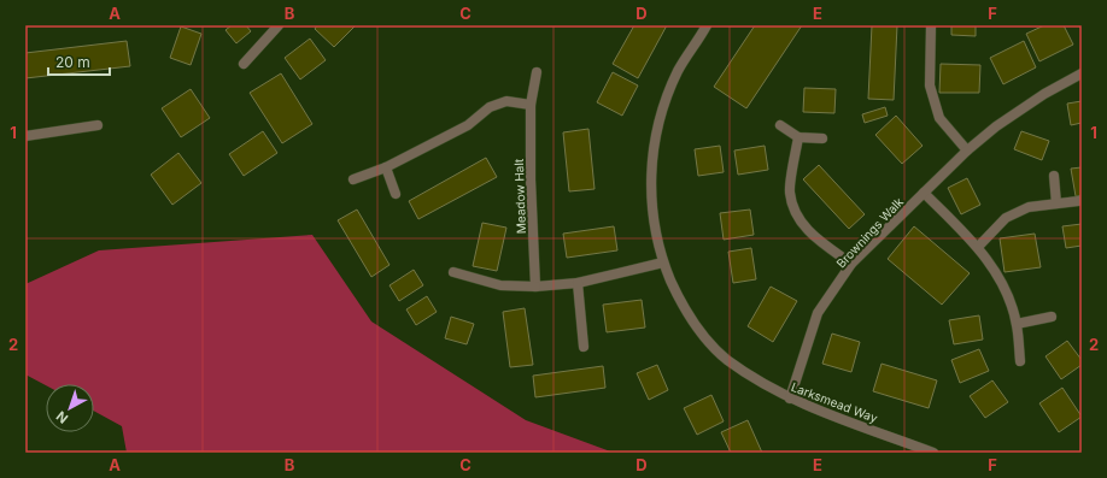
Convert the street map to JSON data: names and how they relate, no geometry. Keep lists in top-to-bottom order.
{
  "streets": {
    "street": ["Meadow Halt", "Brownings Walk", "Larksmead Way"]
  },
  "crossings": [
    ["Brownings Walk", "Larksmead Way"]
  ],
  "scale_bar": "20 m",
  "north": "bottom left",
  "grid": {
    "columns": [
      "A",
      "B",
      "C",
      "D",
      "E",
      "F"
    ],
    "rows": ["1", "2"]
  }
}
